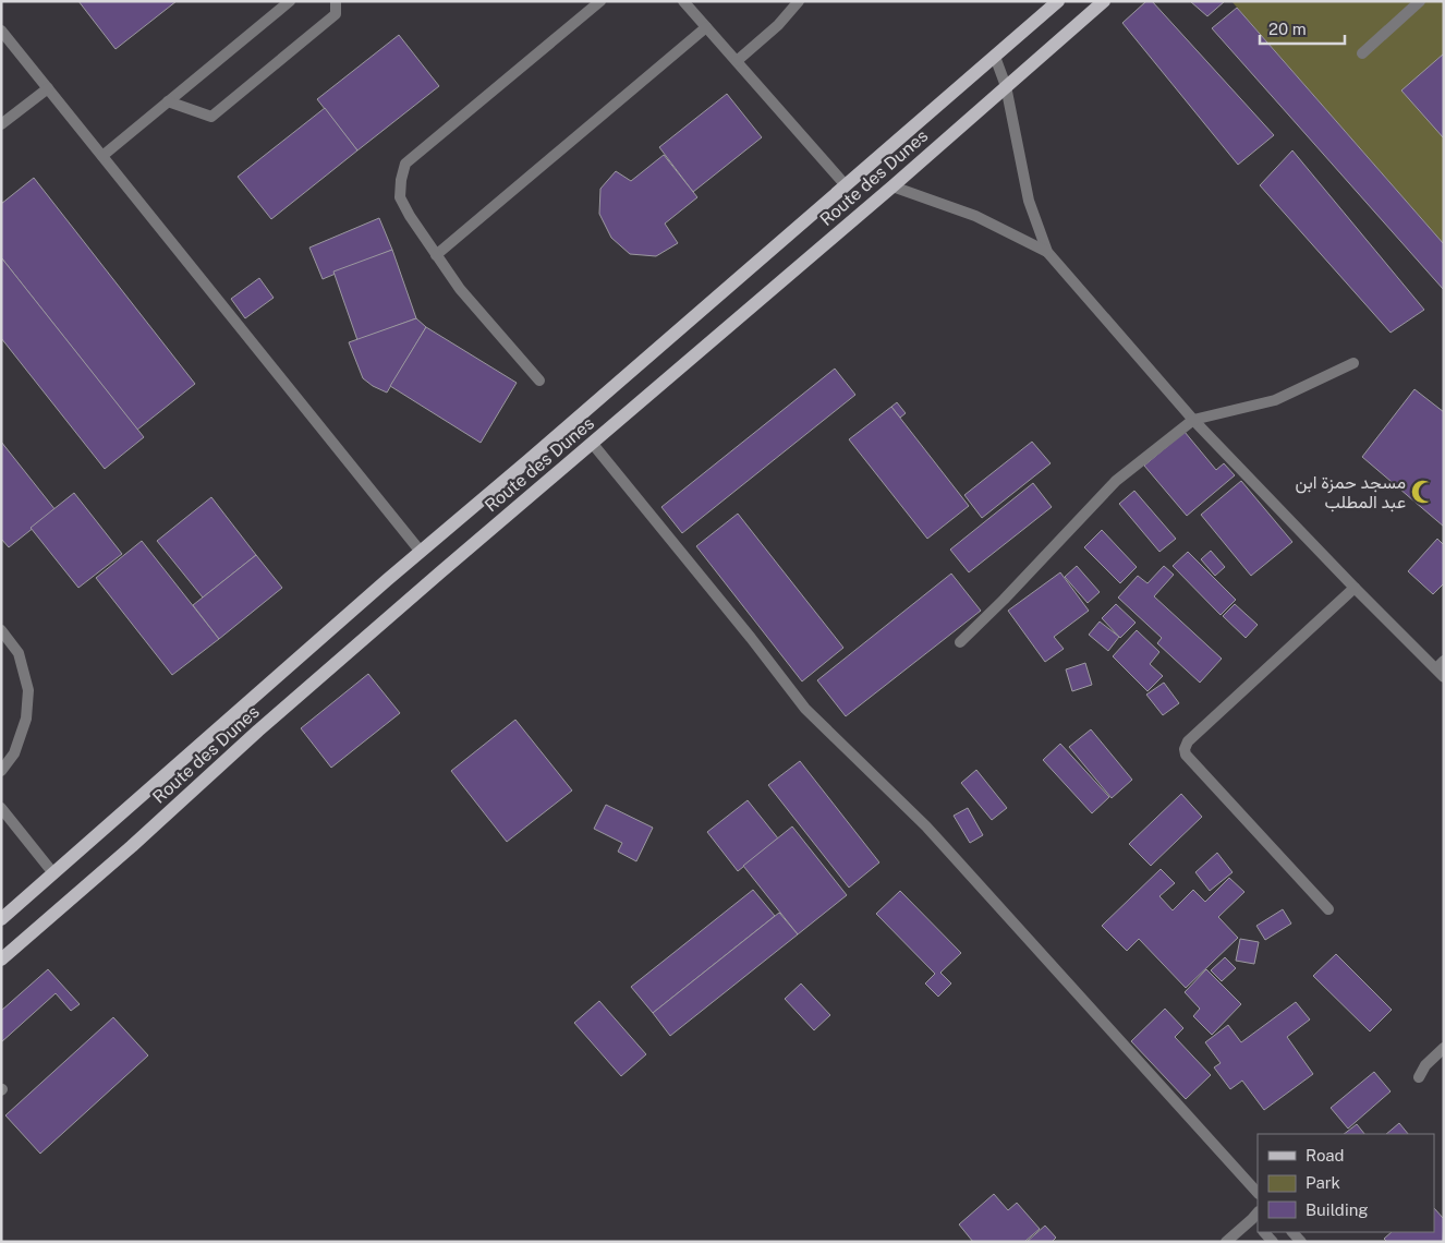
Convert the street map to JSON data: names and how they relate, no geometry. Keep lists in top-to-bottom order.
{
  "streets": {
    "main road": ["Route des Dunes"]
  },
  "places": {
    "mosque": ["مسجد حمزة ابن عبد المطلب"]
  },
  "legend": ["Road", "Park", "Building"],
  "scale_bar": "20 m"
}
